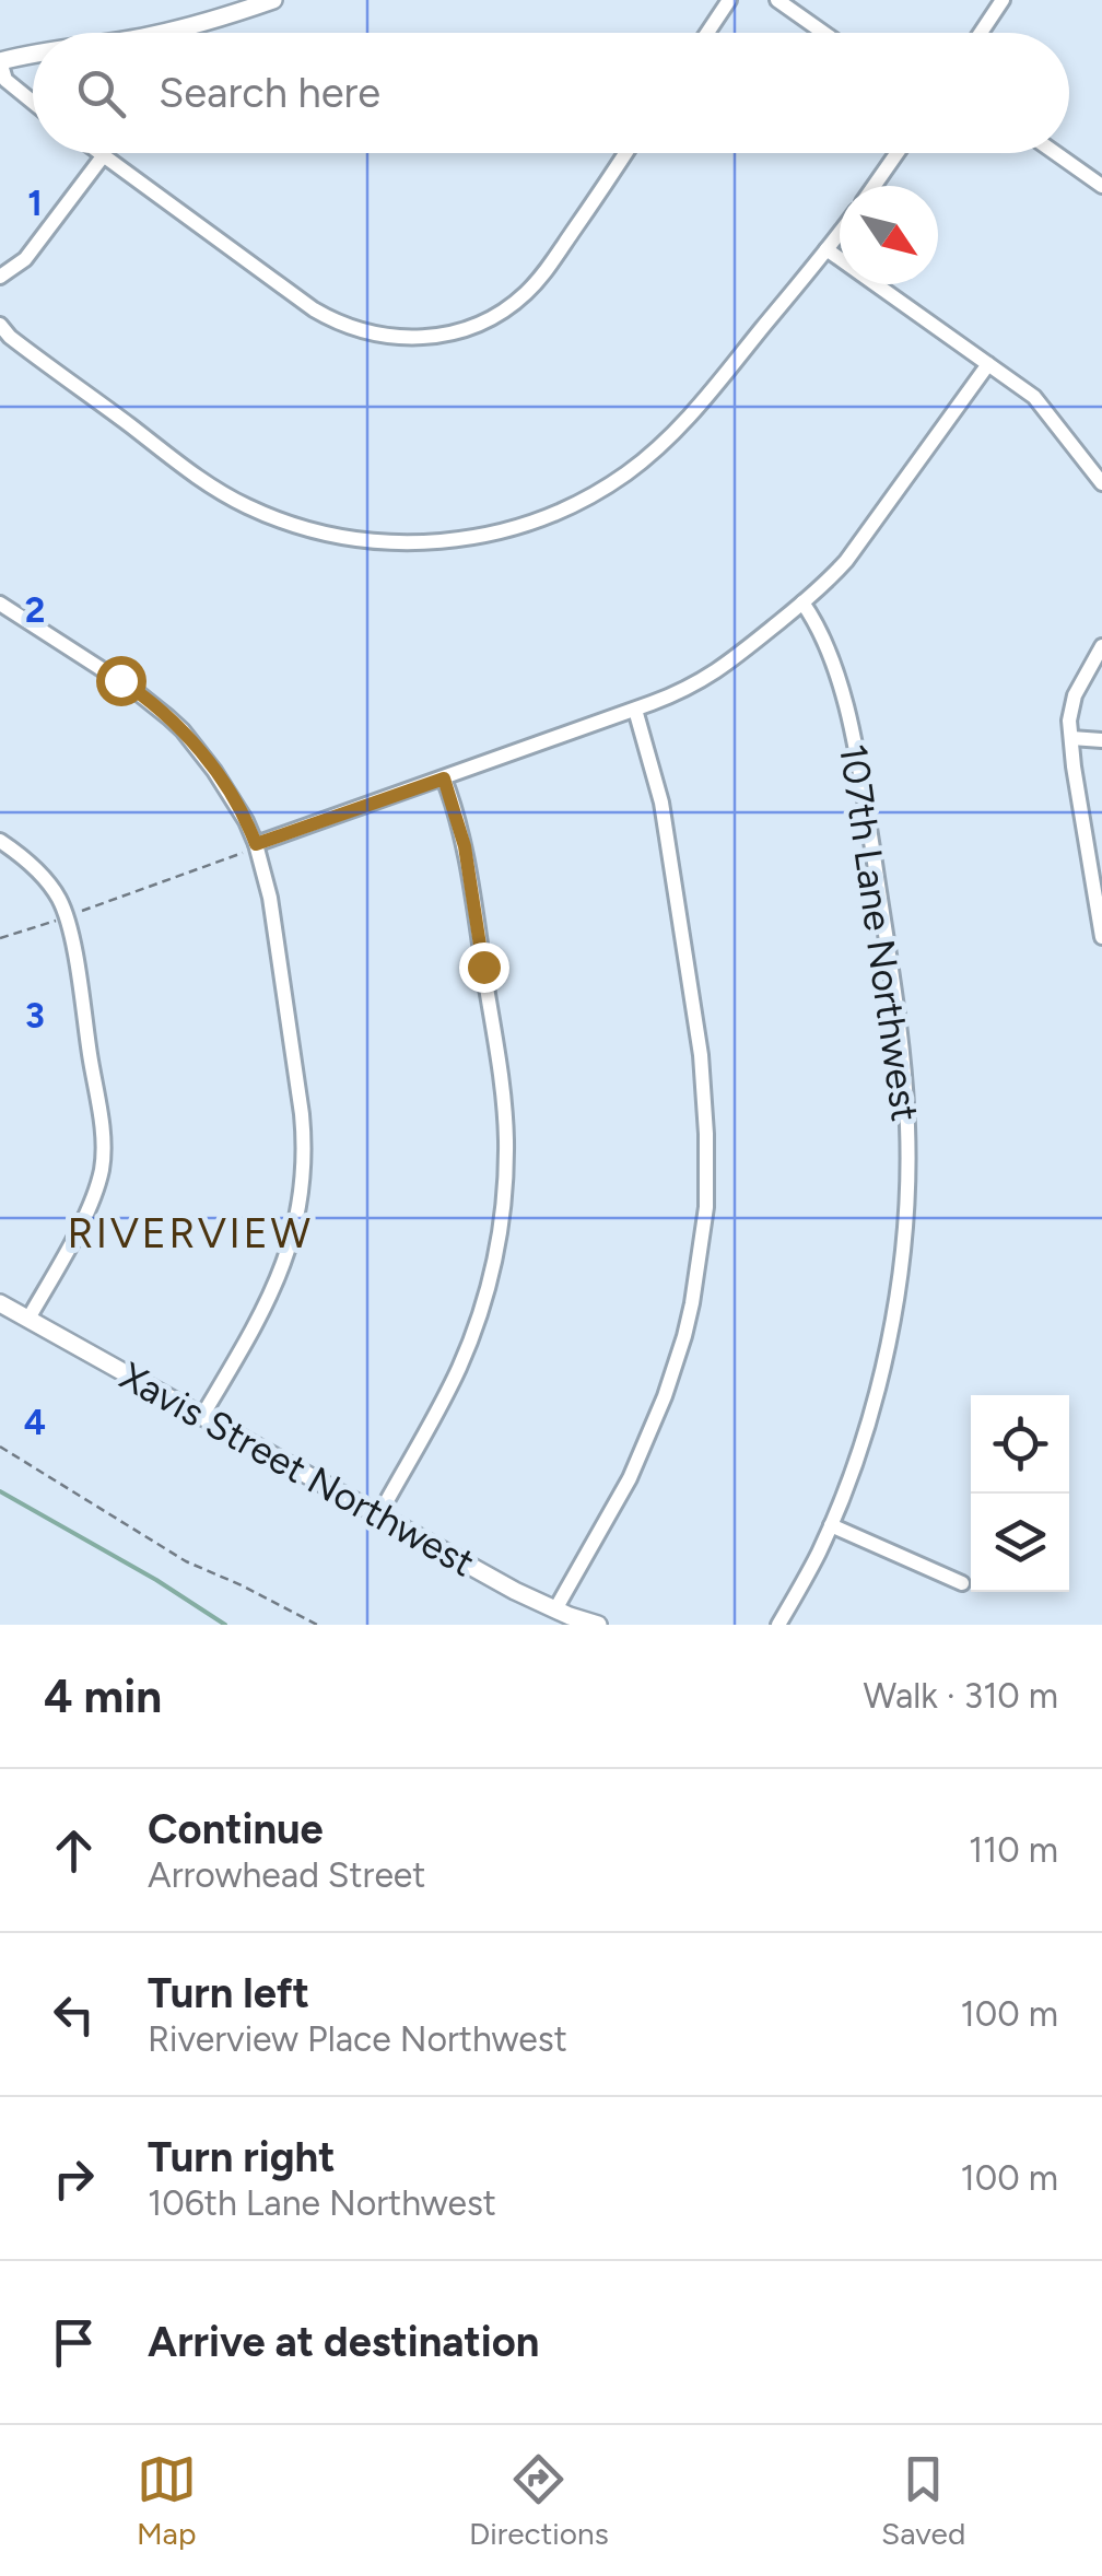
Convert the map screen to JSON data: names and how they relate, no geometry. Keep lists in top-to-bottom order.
{
  "streets": {
    "street": ["107th Lane Northwest", "Xavis Street Northwest"]
  },
  "districts": ["RIVERVIEW"],
  "north": "bottom right",
  "page": {
    "search": "Search here",
    "heading": ["4 min", "Walk · 310 m"],
    "list": [
      ["Continue", "Arrowhead Street", "110 m"],
      ["Turn left", "Riverview Place Northwest", "100 m"],
      ["Turn right", "106th Lane Northwest", "100 m"],
      "Arrive at destination"
    ],
    "nav": ["Map", "Directions", "Saved"]
  },
  "grid": {
    "rows": [
      "1",
      "2",
      "3",
      "4"
    ]
  }
}
